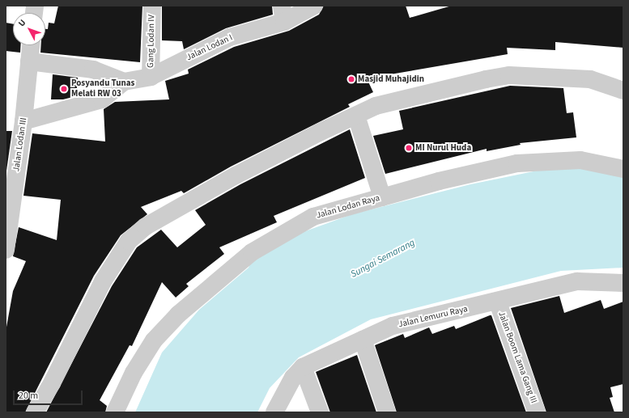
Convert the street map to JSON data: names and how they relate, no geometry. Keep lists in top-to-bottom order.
{
  "streets": {
    "street": [
      "Gang Lodan IV",
      "Jalan Lodan I",
      "Jalan Lodan III",
      "Jalan Lodan Raya",
      "Jalan Lemuru Raya",
      "Jalan Boom Lama Gang III"
    ]
  },
  "crossings": [
    ["Gang Lodan IV", "Jalan Lodan I"],
    ["Jalan Lodan I", "Jalan Lodan III"],
    ["Jalan Lemuru Raya", "Jalan Boom Lama Gang III"]
  ],
  "water": ["Sungai Semarang"],
  "places": ["Masjid Muhajidin", "Posyandu Tunas Melati RW 03", "MI Nurul Huda"],
  "scale_bar": "20 m",
  "north": "top left"
}
